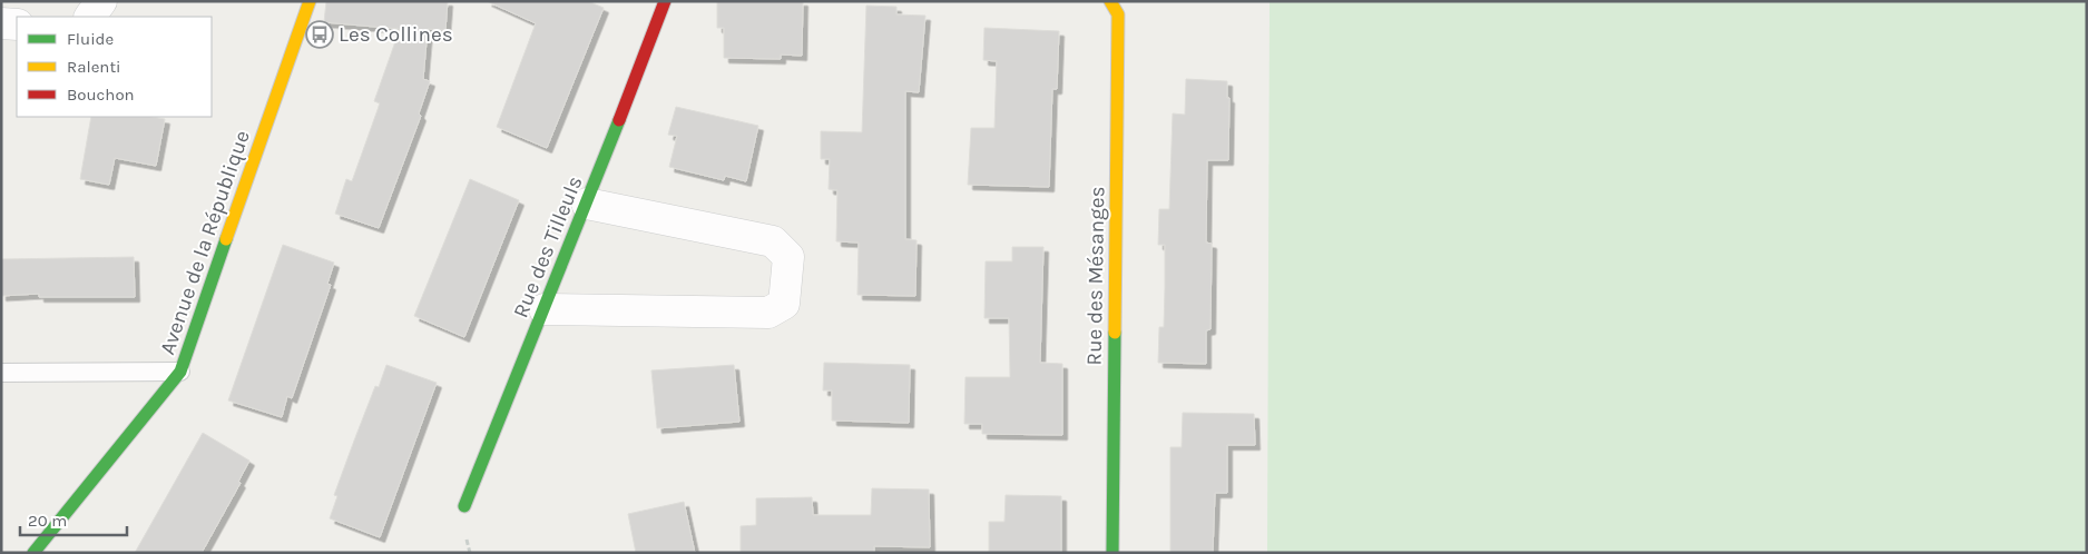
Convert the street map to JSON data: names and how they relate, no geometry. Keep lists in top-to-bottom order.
{
  "streets": {
    "street": ["Avenue de la République", "Rue des Tilleuls", "Rue des Mésanges"]
  },
  "places": {
    "bus stop": ["Les Collines"]
  },
  "legend": ["Fluide", "Ralenti", "Bouchon"],
  "scale_bar": "20 m"
}
